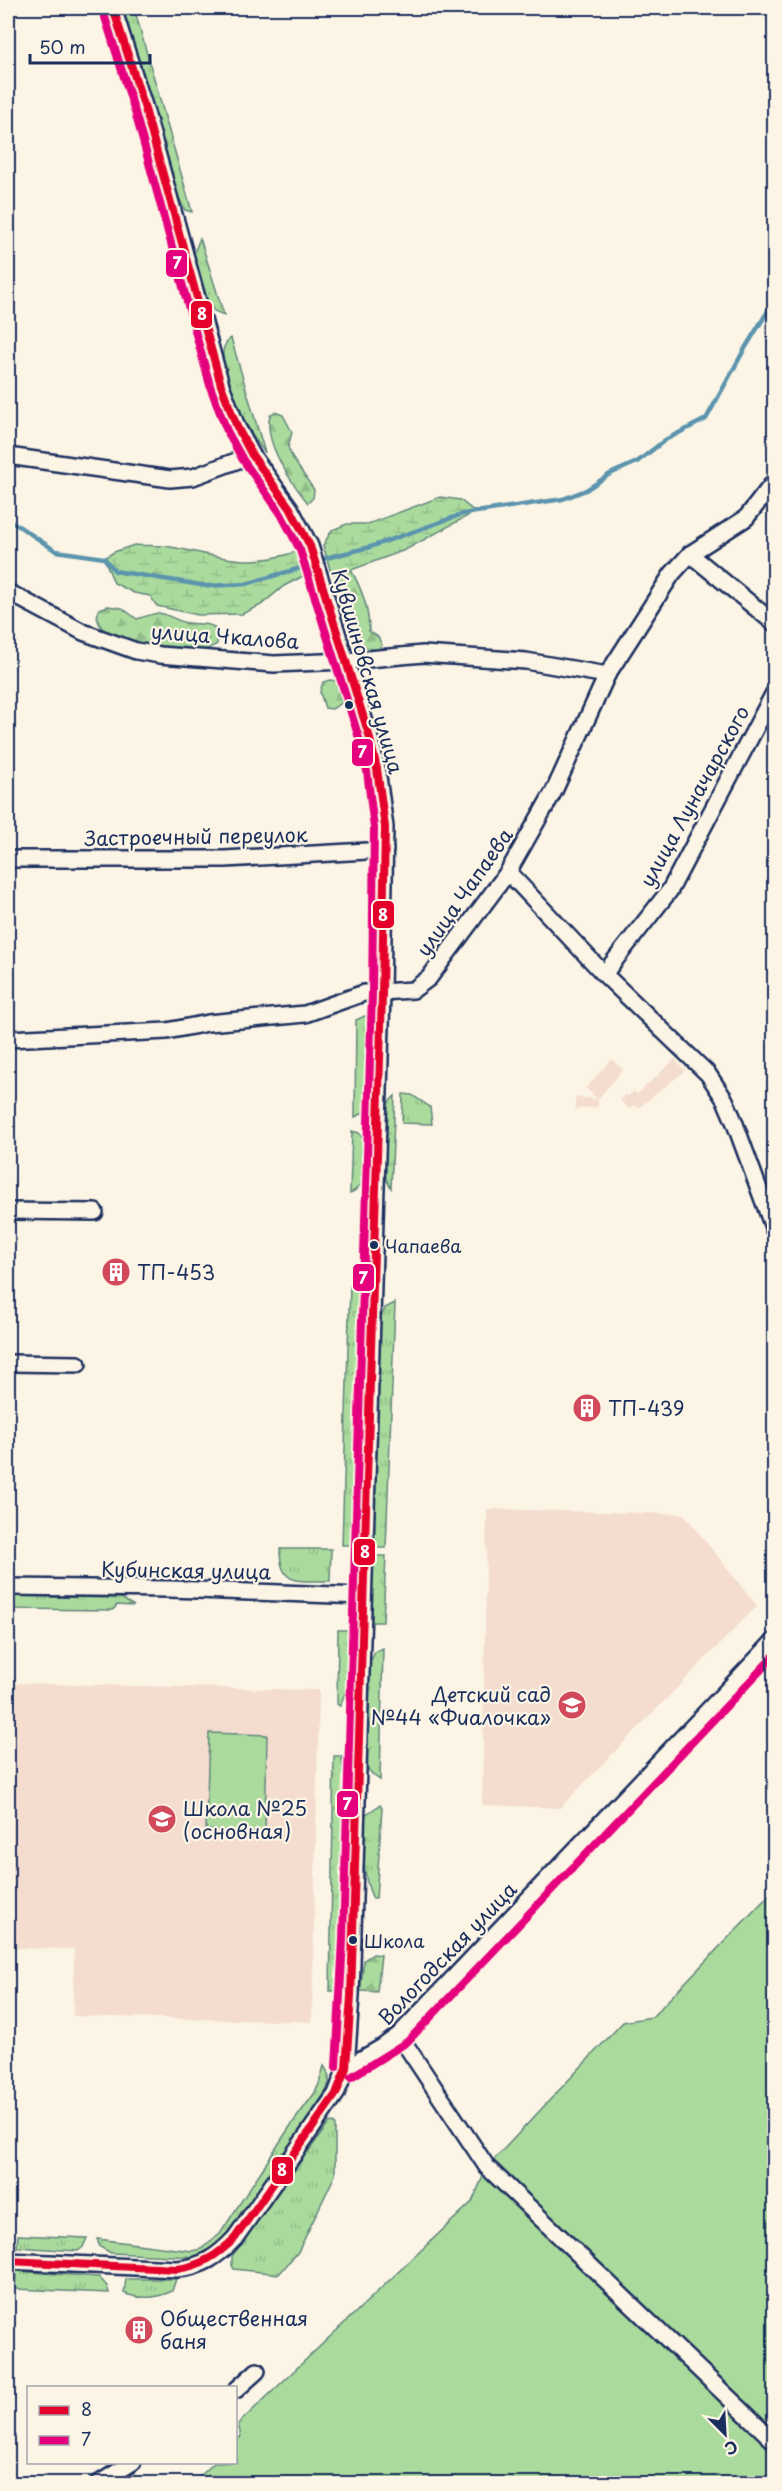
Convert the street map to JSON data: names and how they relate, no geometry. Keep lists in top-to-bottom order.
{
  "streets": {
    "street": [
      "улица Чкалова",
      "Кувшиновская улица",
      "улица Луначарского",
      "Застроечный переулок",
      "улица Чапаева",
      "Кубинская улица",
      "Вологодская улица"
    ]
  },
  "crossings": [
    ["улица Чкалова", "Кувшиновская улица"],
    ["улица Чкалова", "улица Чапаева"],
    ["Кувшиновская улица", "Застроечный переулок"],
    ["Кувшиновская улица", "улица Чапаева"],
    ["Кувшиновская улица", "Кубинская улица"],
    ["Кувшиновская улица", "Вологодская улица"]
  ],
  "places": {
    "other": ["Чапаева", "Школа"],
    "building": ["ТП-453", "ТП-439", "Общественная баня"],
    "school or university": ["Детский сад №44 «Фиалочка»", "Школа №25 (основная)"]
  },
  "lines": ["transit line 8", "transit line 7"],
  "legend": ["8", "7"],
  "scale_bar": "50 m",
  "north": "bottom right"
}
